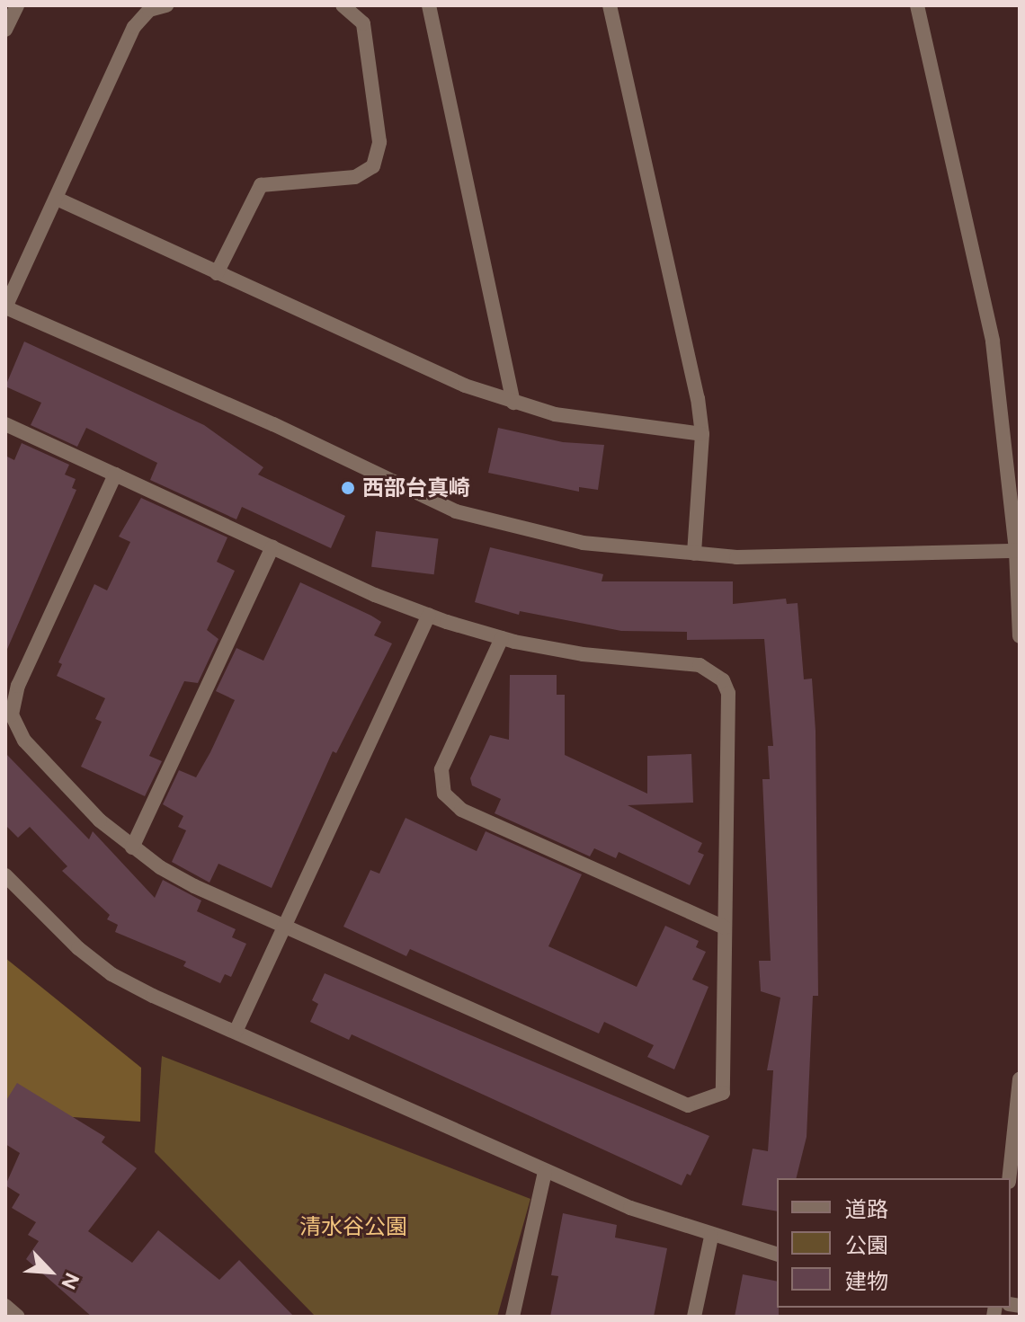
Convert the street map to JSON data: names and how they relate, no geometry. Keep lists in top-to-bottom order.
{
  "parks": ["清水谷公園"],
  "places": ["西部台真崎"],
  "legend": ["道路", "公園", "建物"],
  "north": "bottom right"
}
